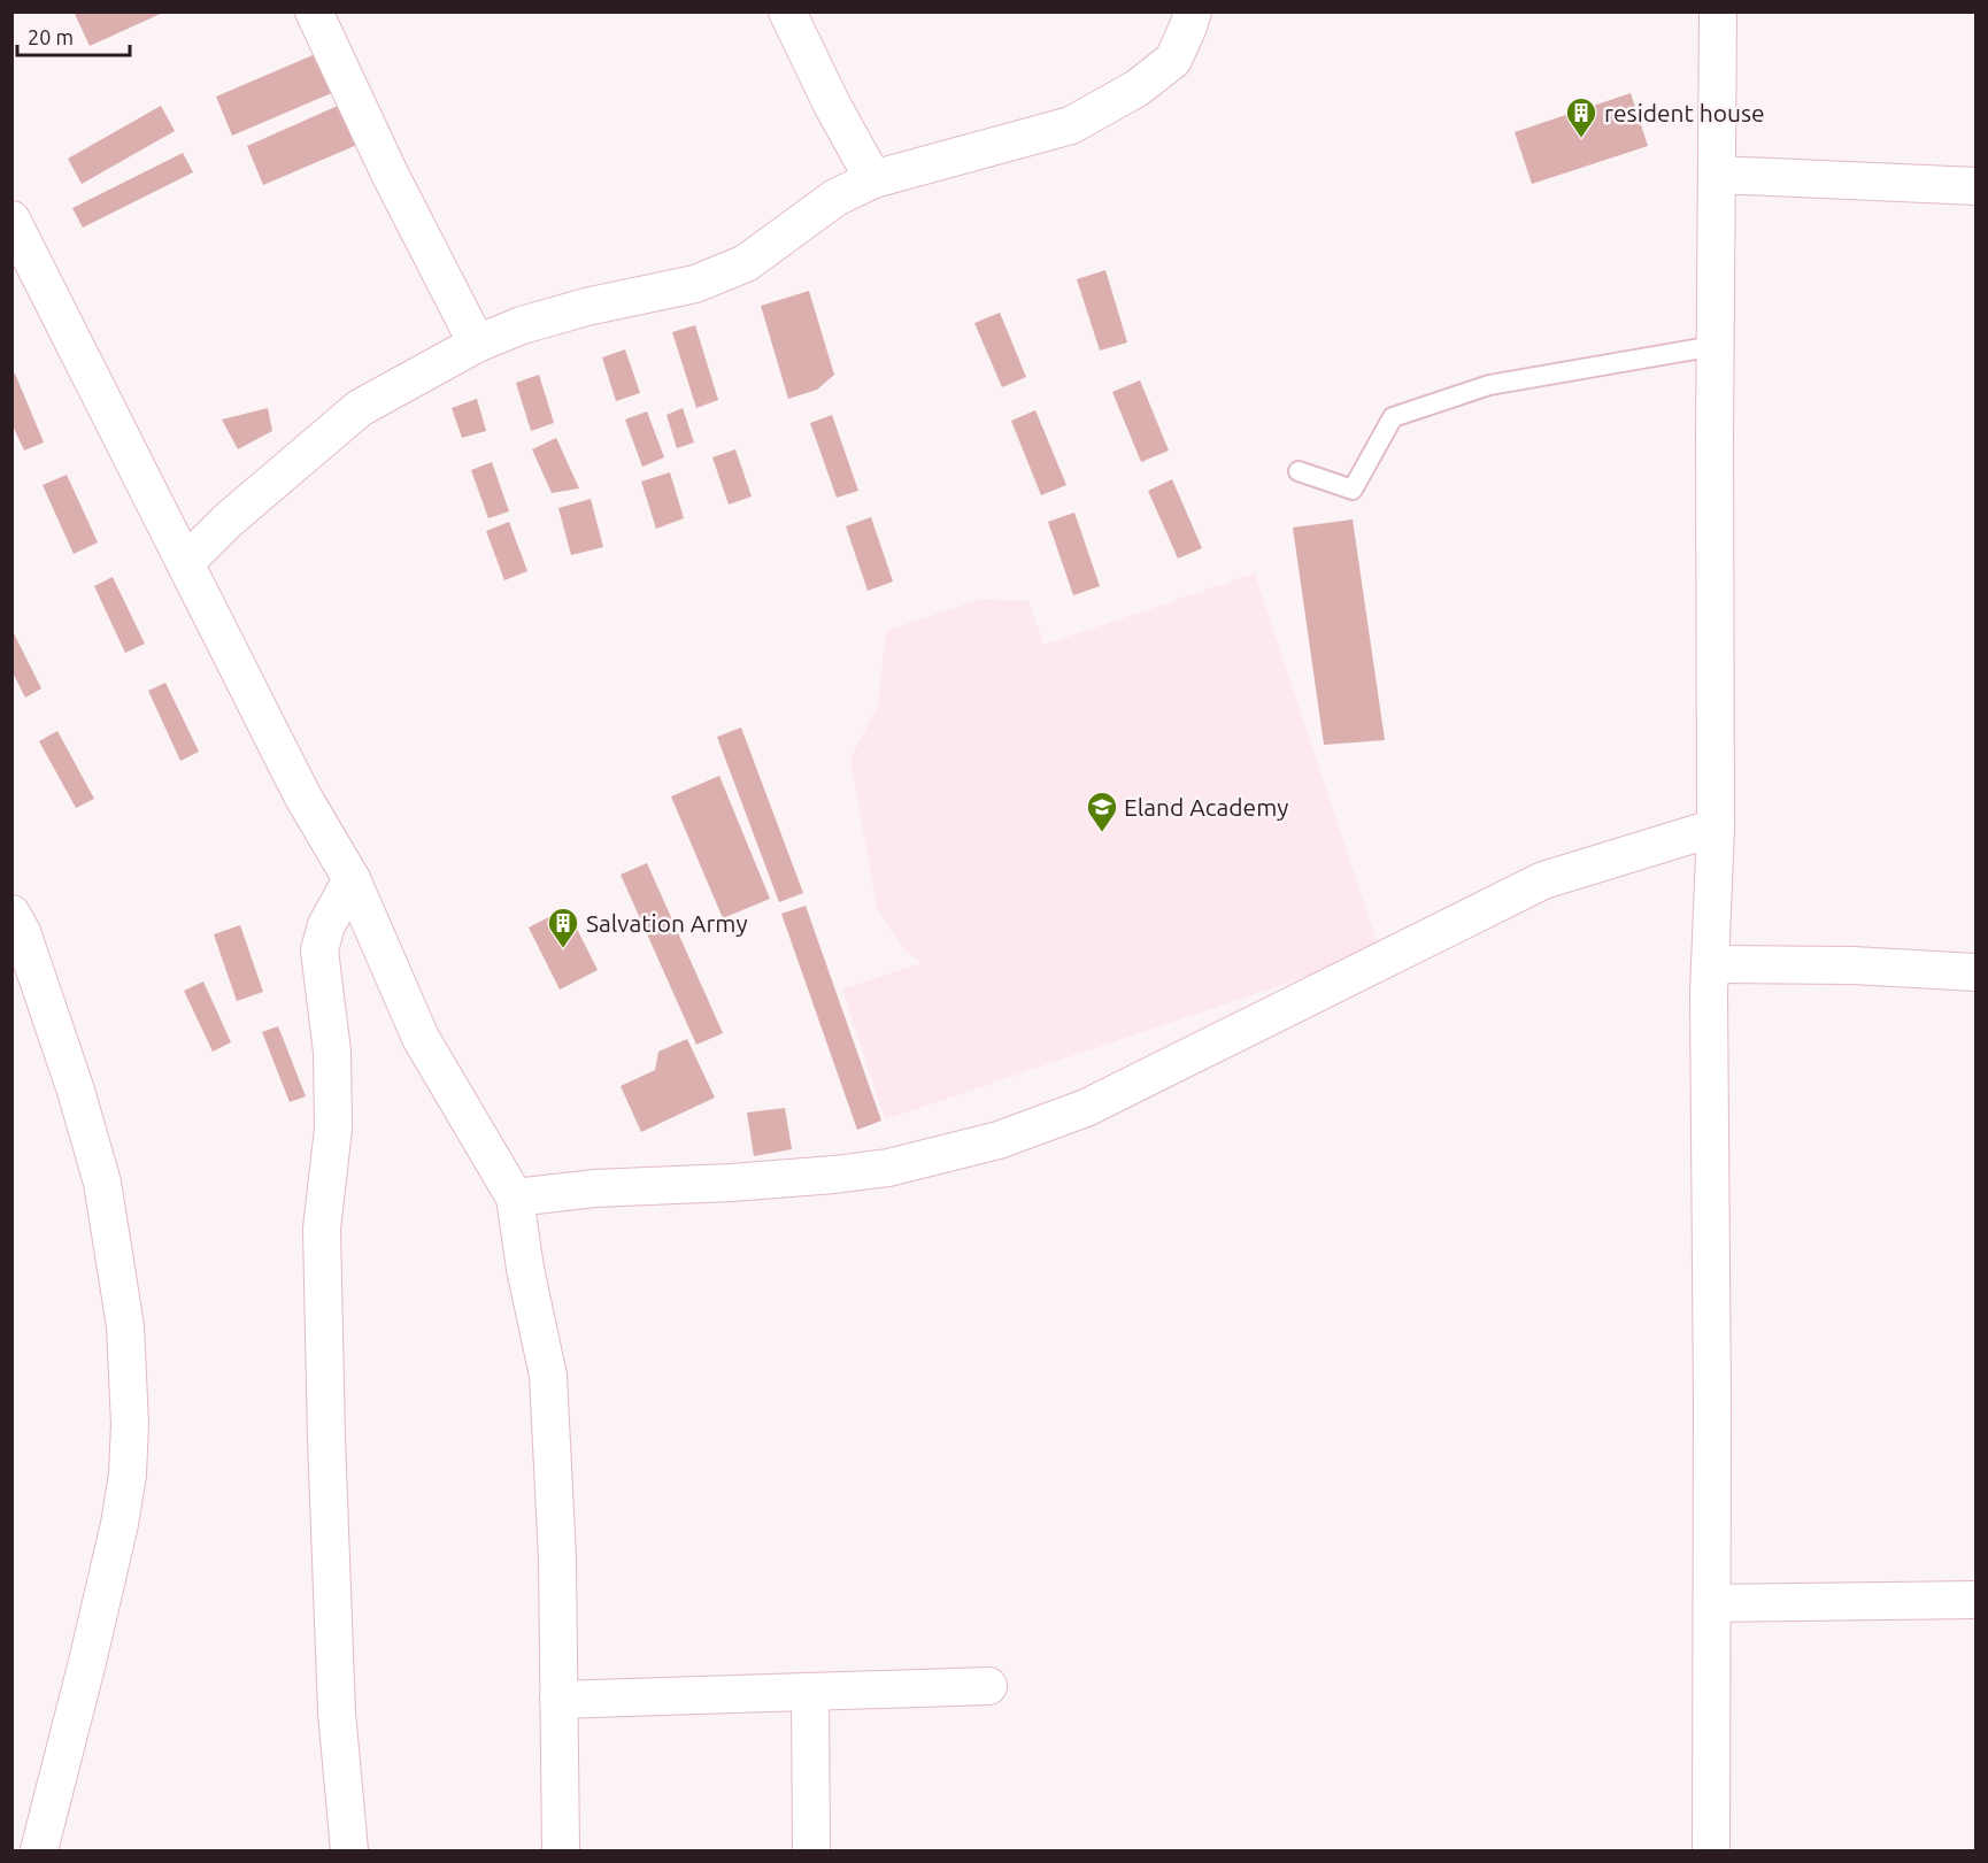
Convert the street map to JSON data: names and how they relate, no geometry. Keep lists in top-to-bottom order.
{
  "places": {
    "building": ["resident house", "Salvation Army"],
    "school or university": ["Eland Academy"]
  },
  "scale_bar": "20 m"
}
